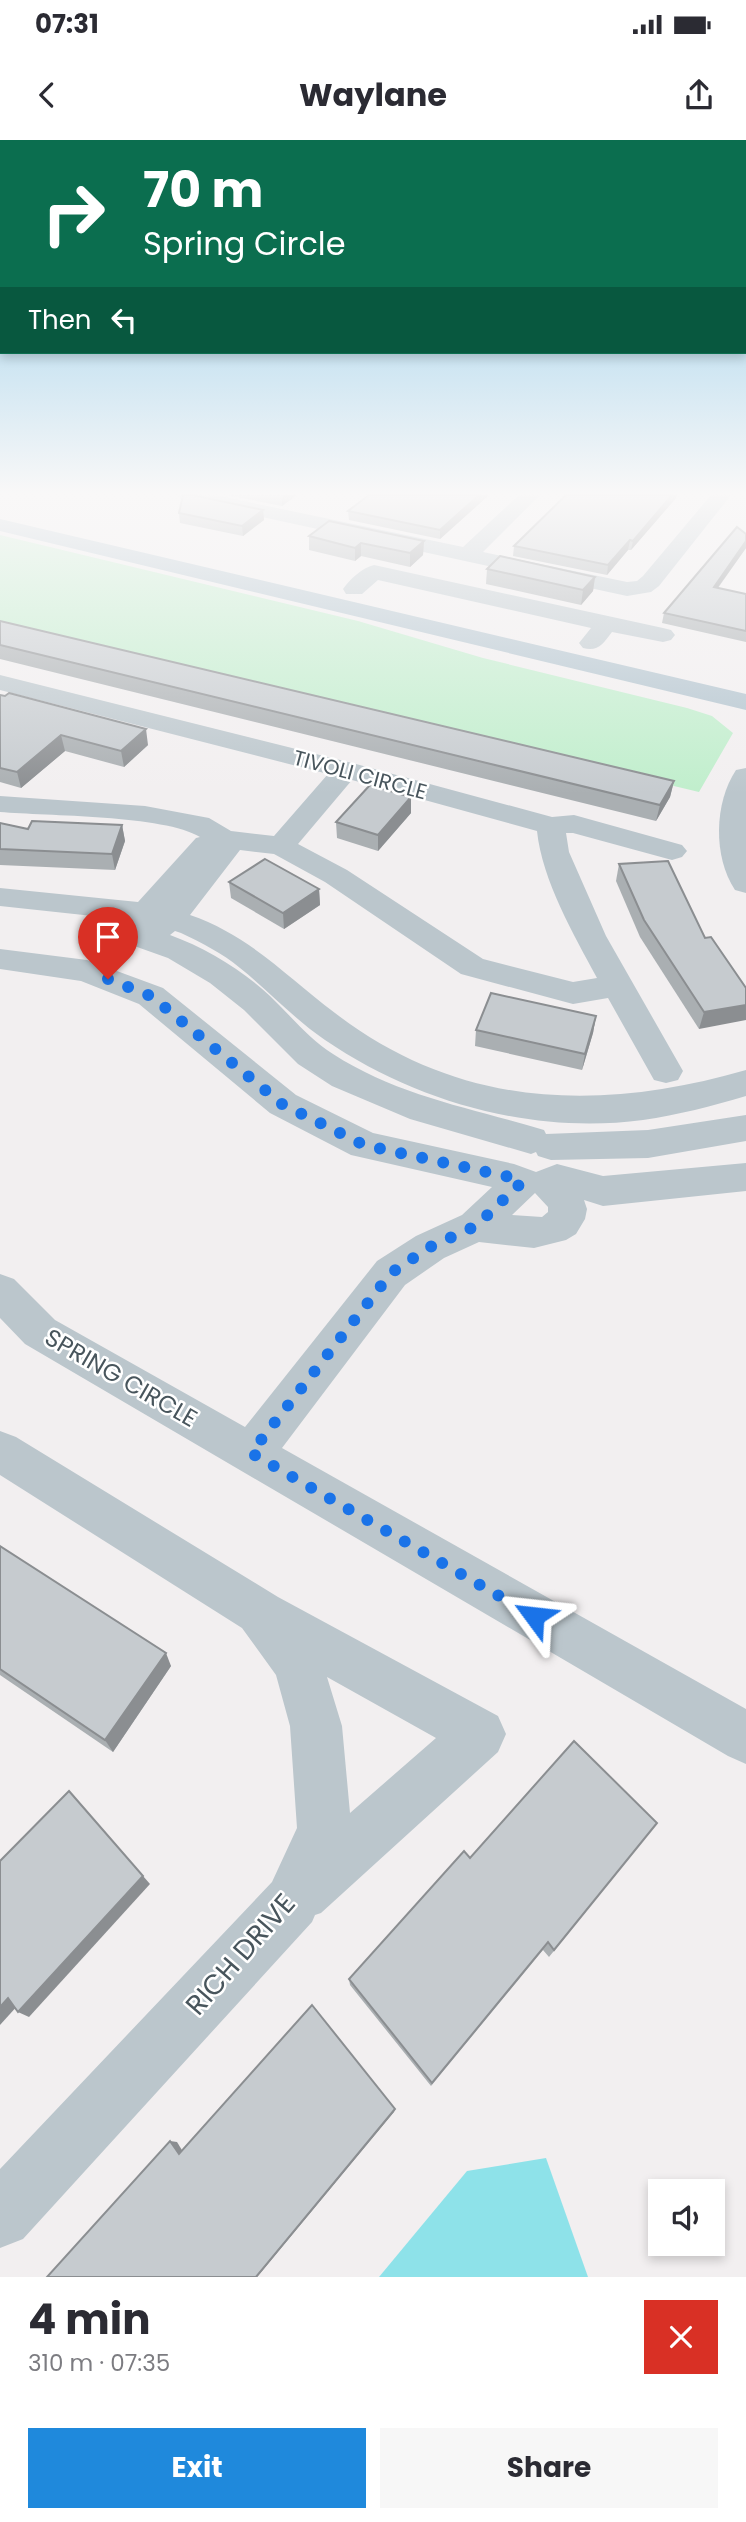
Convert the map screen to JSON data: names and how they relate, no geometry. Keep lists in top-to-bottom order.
{
  "streets": {
    "street": ["TIVOLI CIRCLE", "SPRING CIRCLE", "RICH DRIVE"]
  },
  "page": {
    "status": "07:31",
    "header": "Waylane",
    "turn": ["70 m", "Spring Circle"],
    "then": "Then",
    "heading": ["4 min", "310 m · 07:35"],
    "buttons": ["Exit", "Share"]
  }
}
